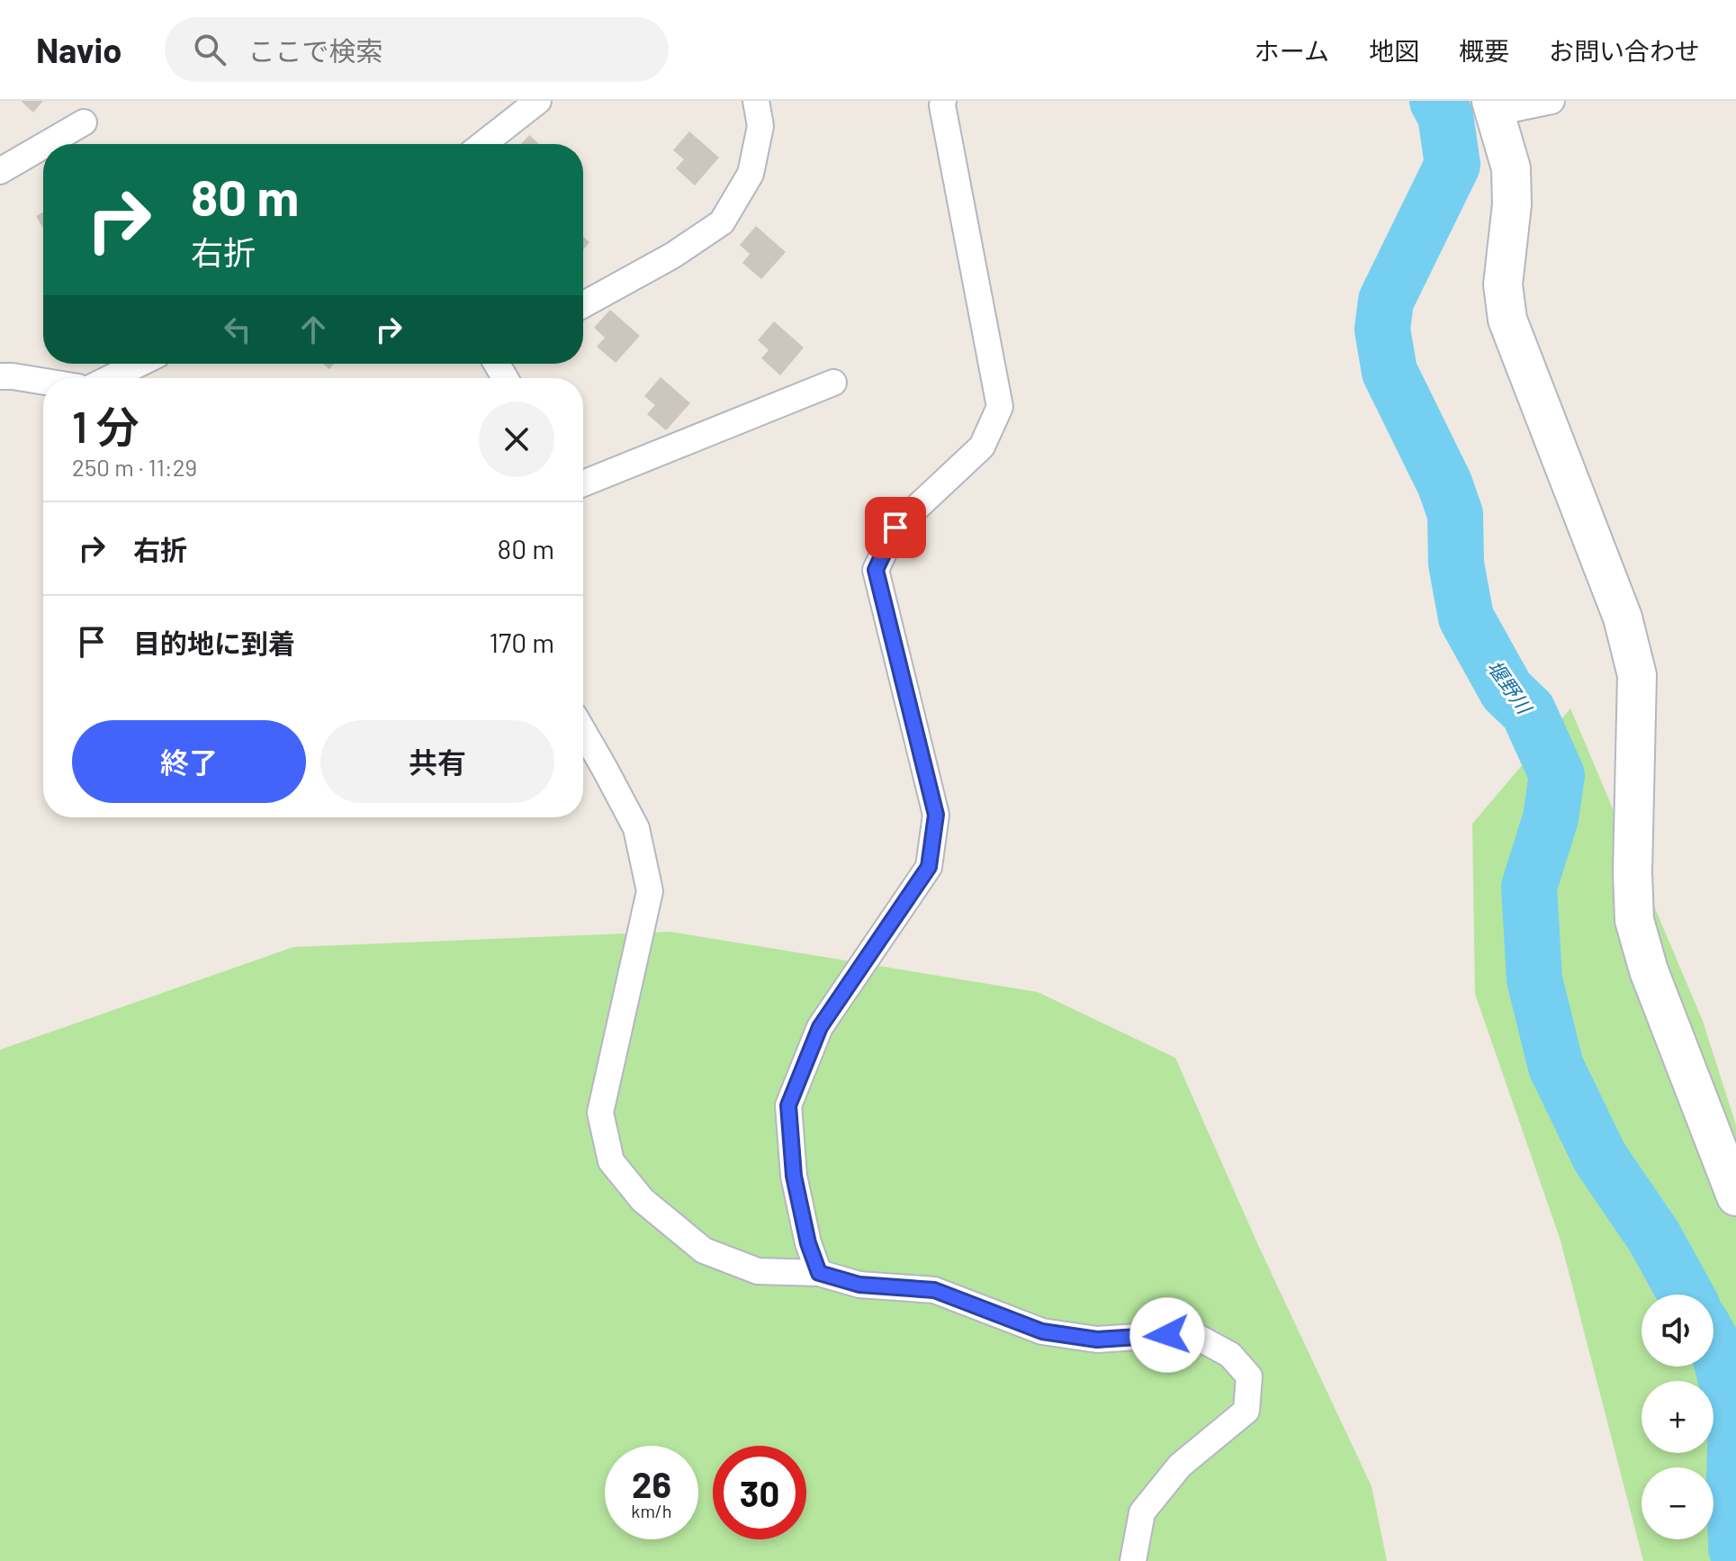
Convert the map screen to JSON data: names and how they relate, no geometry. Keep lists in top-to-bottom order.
{
  "water": ["堰野川"],
  "page": {
    "header": "Navio",
    "search": "ここで検索",
    "nav": [
      "ホーム",
      "地図",
      "概要",
      "お問い合わせ"
    ],
    "turn": ["80 m", "右折"],
    "heading": ["1 分", "250 m · 11:29"],
    "list": [
      {
        "name": "右折",
        "value": "80 m"
      },
      {
        "name": "目的地に到着",
        "value": "170 m"
      }
    ],
    "buttons": ["終了", "共有"],
    "map_buttons": ["+", "−"],
    "speed": "26 km/h",
    "limit": "30"
  }
}
